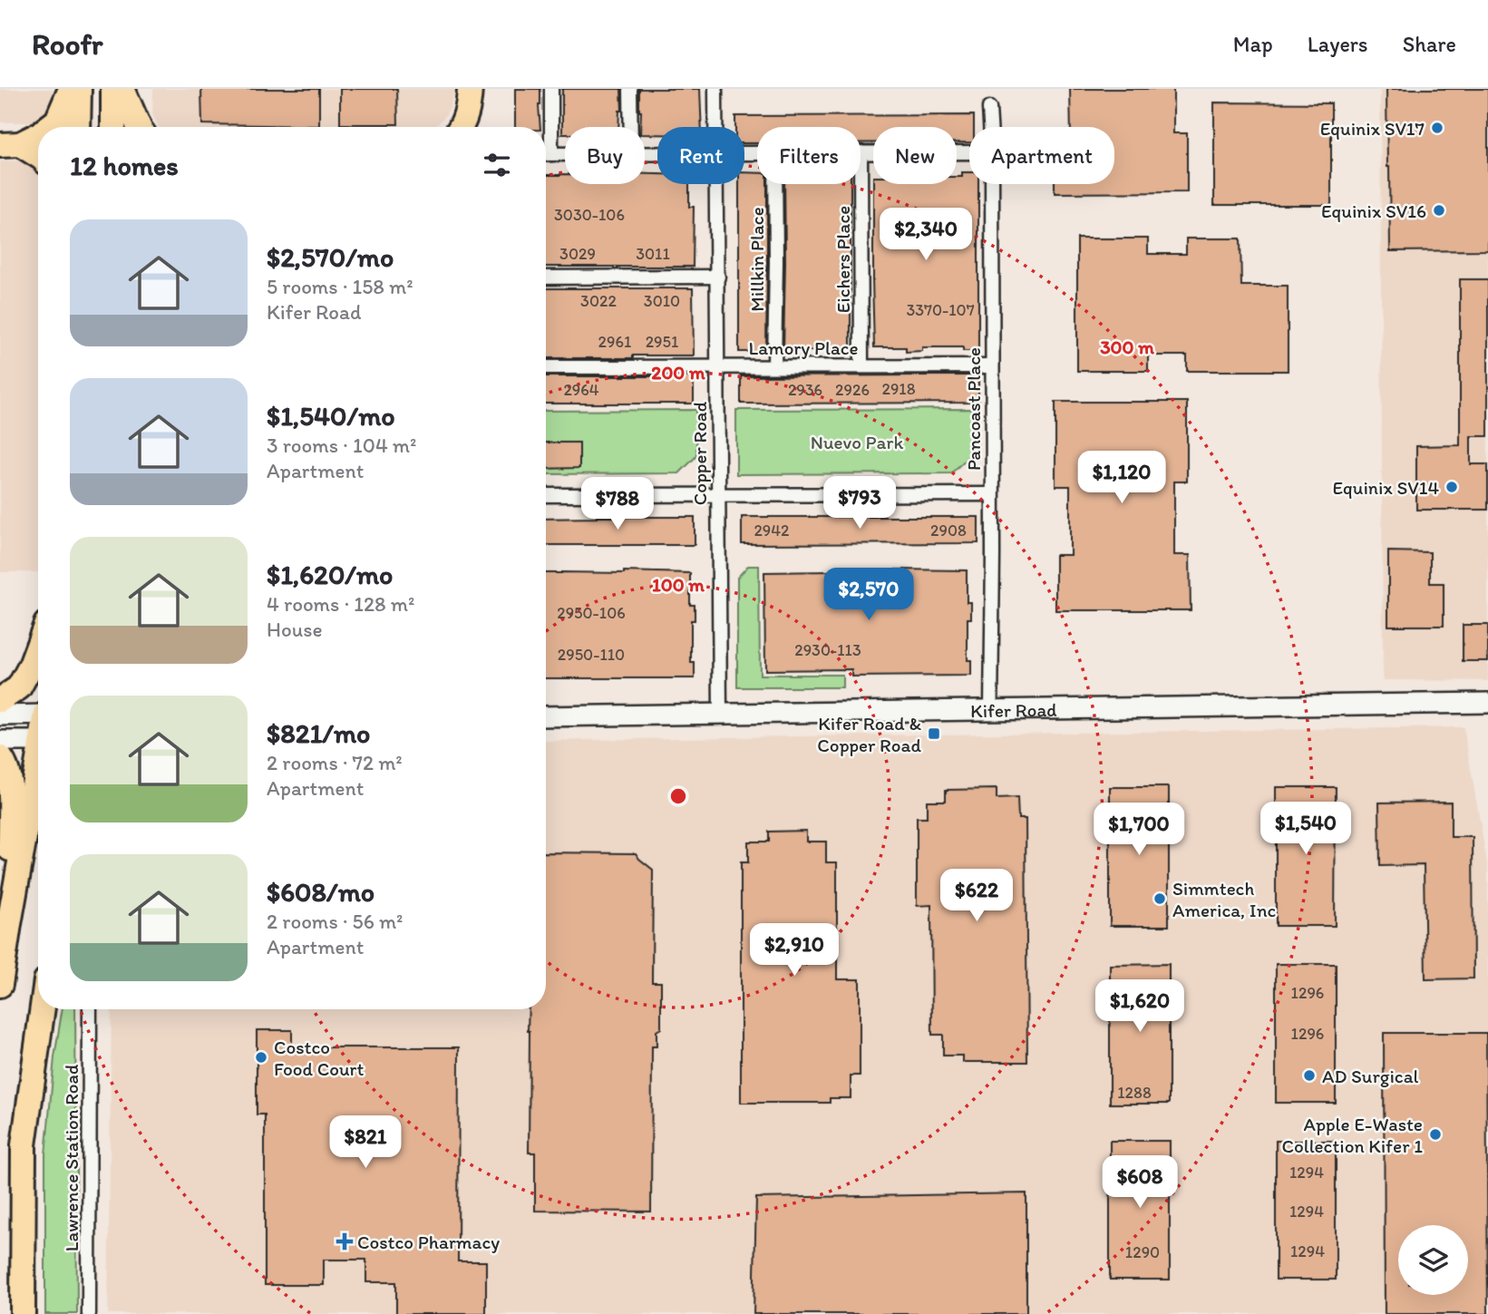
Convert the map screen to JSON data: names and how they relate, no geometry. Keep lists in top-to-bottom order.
{
  "streets": {
    "main road": ["Kifer Road"],
    "street": [
      "Millkin Place",
      "Eichers Place",
      "Lamory Place",
      "Pancoast Place",
      "Copper Road",
      "Lawrence Station Road"
    ]
  },
  "crossings": [
    ["Millkin Place", "Lamory Place"],
    ["Eichers Place", "Lamory Place"],
    ["Lamory Place", "Pancoast Place"],
    ["Lamory Place", "Copper Road"],
    ["Pancoast Place", "Kifer Road"],
    ["Copper Road", "Kifer Road"]
  ],
  "parks": ["Nuevo Park"],
  "places": {
    "other": [
      "Equinix SV17",
      "Equinix SV16",
      "Equinix SV14",
      "Simmtech America, Inc",
      "Costco Food Court",
      "AD Surgical",
      "Apple E-Waste Collection Kifer 1"
    ],
    "transit": ["Kifer Road & Copper Road"],
    "health": ["Costco Pharmacy"]
  },
  "house_numbers": [
    "3030-106",
    "3029",
    "3011",
    "3022",
    "3010",
    "3370-107",
    "2961",
    "2951",
    "2918",
    "2964",
    "2936",
    "2926",
    "2942",
    "2908",
    "2950-106",
    "2930-113",
    "2950-110",
    "1296",
    "1296",
    "1288",
    "1294",
    "1294",
    "1294",
    "1290"
  ],
  "page": {
    "header": "Roofr",
    "nav": ["Map", "Layers", "Share"],
    "chip": [
      "Buy",
      "Rent",
      "Filters",
      "New",
      "Apartment"
    ],
    "heading": "12 homes",
    "list": [
      {
        "name": "$2,570/mo",
        "note": "5 rooms · 158 m² · Kifer Road"
      },
      {
        "name": "$1,540/mo",
        "note": "3 rooms · 104 m² · Apartment"
      },
      {
        "name": "$1,620/mo",
        "note": "4 rooms · 128 m² · House"
      },
      {
        "name": "$821/mo",
        "note": "2 rooms · 72 m² · Apartment"
      },
      {
        "name": "$608/mo",
        "note": "2 rooms · 56 m² · Apartment"
      }
    ],
    "price": [
      "$2,340",
      "$1,120",
      "$793",
      "$788",
      "$2,570",
      "$1,540",
      "$1,700",
      "$622",
      "$2,910",
      "$1,620",
      "$821",
      "$608"
    ]
  },
  "rings": ["300 m", "200 m", "100 m"]
}
